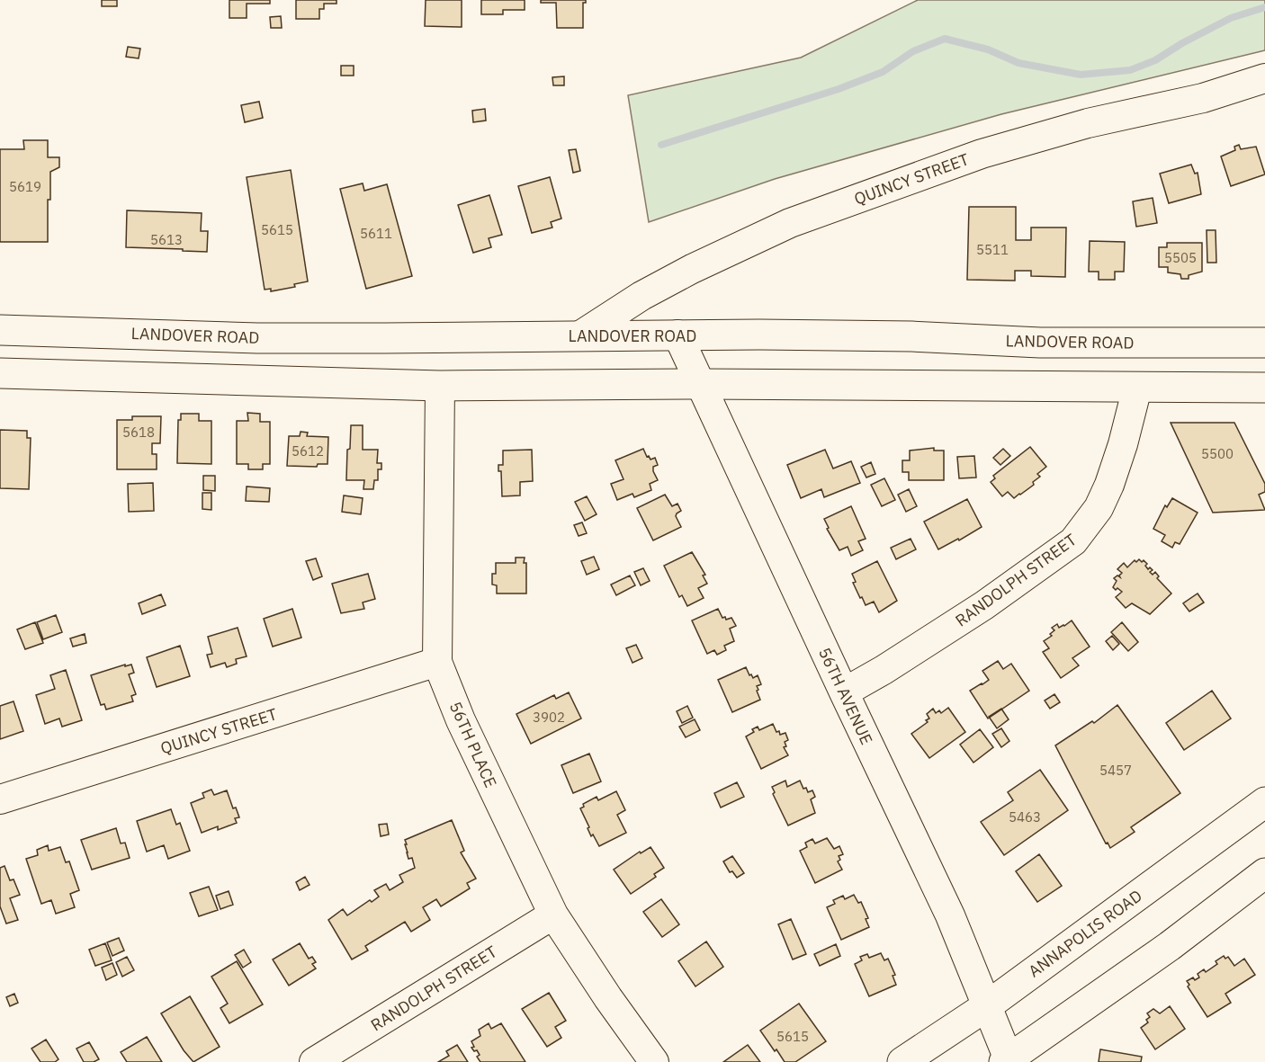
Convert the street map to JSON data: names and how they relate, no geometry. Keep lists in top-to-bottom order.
{
  "streets": {
    "main road": ["LANDOVER ROAD", "ANNAPOLIS ROAD"],
    "street": [
      "QUINCY STREET",
      "RANDOLPH STREET",
      "56TH AVENUE",
      "56TH PLACE"
    ]
  },
  "crossings": [
    ["QUINCY STREET", "LANDOVER ROAD"],
    ["QUINCY STREET", "56TH PLACE"],
    ["LANDOVER ROAD", "56TH AVENUE"],
    ["RANDOLPH STREET", "56TH AVENUE"],
    ["RANDOLPH STREET", "56TH PLACE"],
    ["56TH AVENUE", "ANNAPOLIS ROAD"]
  ],
  "house_numbers": [
    "5619",
    "5615",
    "5611",
    "5613",
    "5511",
    "5505",
    "5618",
    "5612",
    "5500",
    "3902",
    "5457",
    "5463",
    "5615"
  ]
}
